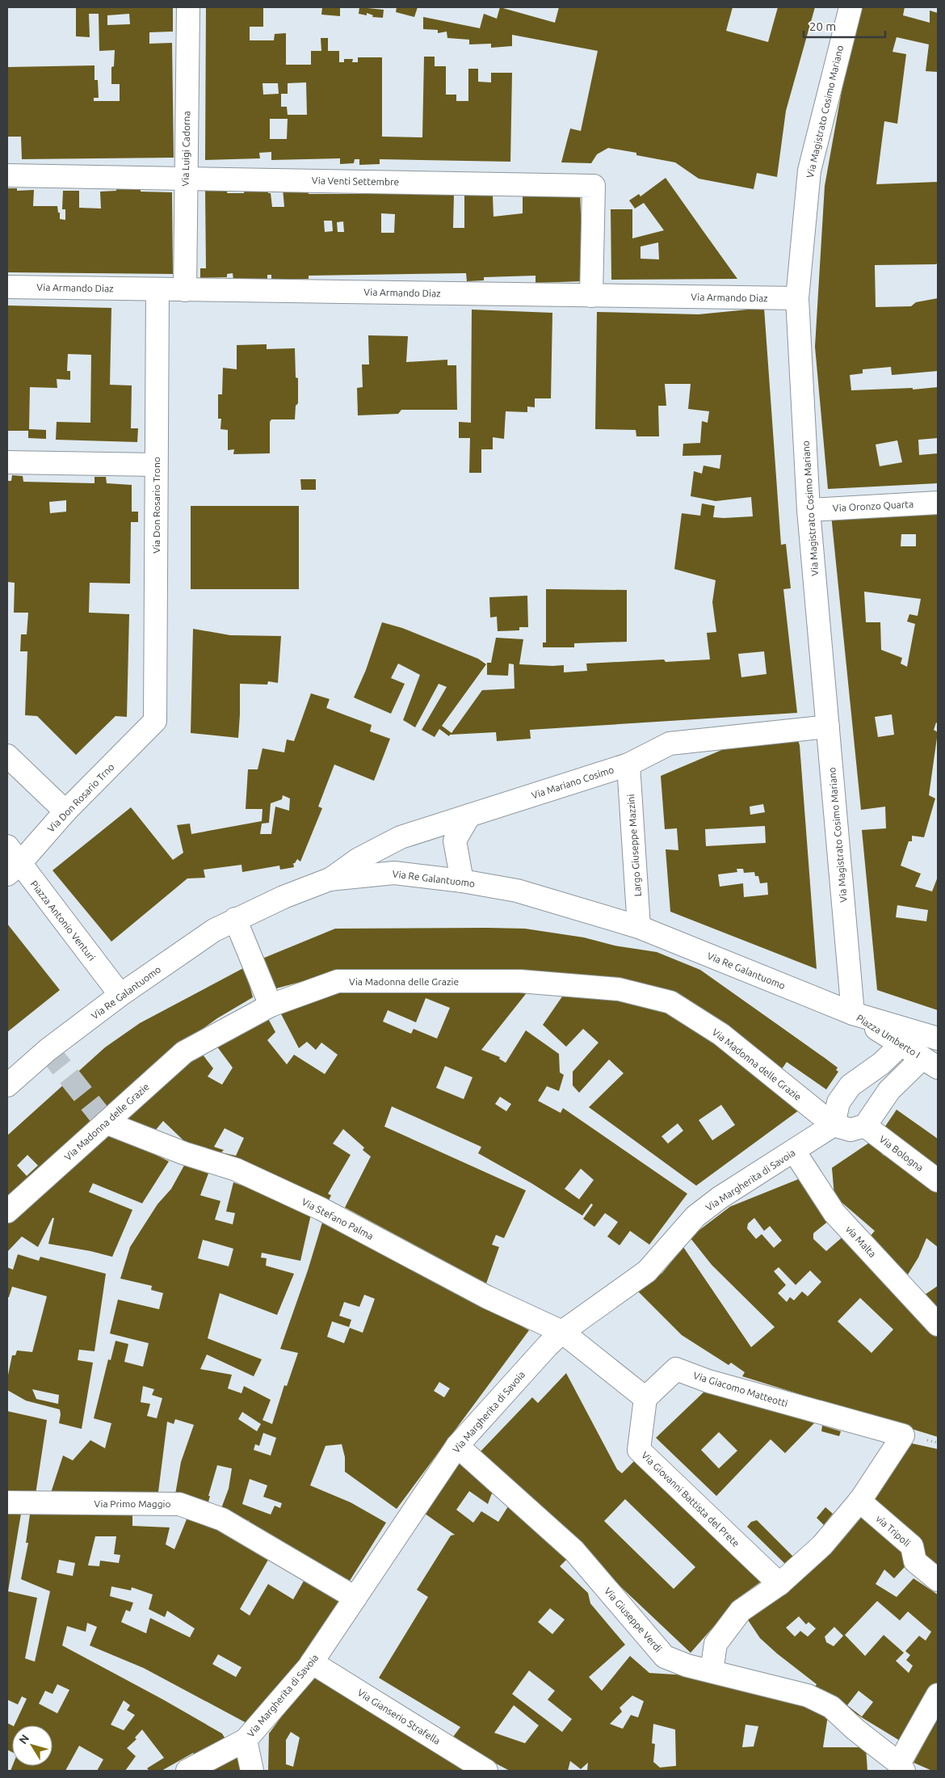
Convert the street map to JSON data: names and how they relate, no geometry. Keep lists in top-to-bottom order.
{
  "streets": {
    "street": [
      "Via Magistrato Cosimo Mariano",
      "Via Luigi Cadorna",
      "Via Venti Settembre",
      "Via Armando Diaz",
      "Via Don Rosario Trono",
      "Via Oronzo Quarta",
      "Via Mariano Cosimo",
      "Via Don Rosario Trno",
      "Largo Giuseppe Mazzini",
      "Via Re Galantuomo",
      "Piazza Antonio Venturi",
      "Via Madonna delle Grazie",
      "Piazza Umberto I",
      "Via Bologna",
      "Via Margherita di Savoia",
      "Via Stefano Palma",
      "via Malta",
      "Via Giacomo Matteotti",
      "Via Giovanni Battista del Prete",
      "Via Primo Maggio",
      "via Tripoli",
      "Via Giuseppe Verdi",
      "Via Gianserio Strafella"
    ]
  },
  "crossings": [
    ["Via Magistrato Cosimo Mariano", "Via Armando Diaz"],
    ["Via Magistrato Cosimo Mariano", "Via Oronzo Quarta"],
    ["Via Magistrato Cosimo Mariano", "Via Mariano Cosimo"],
    ["Via Magistrato Cosimo Mariano", "Via Re Galantuomo"],
    ["Via Magistrato Cosimo Mariano", "Piazza Umberto I"],
    ["Via Luigi Cadorna", "Via Venti Settembre"],
    ["Via Luigi Cadorna", "Via Armando Diaz"],
    ["Via Venti Settembre", "Via Armando Diaz"],
    ["Via Armando Diaz", "Via Don Rosario Trono"],
    ["Via Don Rosario Trono", "Via Don Rosario Trno"],
    ["Via Mariano Cosimo", "Largo Giuseppe Mazzini"],
    ["Via Mariano Cosimo", "Via Re Galantuomo"],
    ["Via Don Rosario Trno", "Piazza Antonio Venturi"],
    ["Largo Giuseppe Mazzini", "Via Re Galantuomo"],
    ["Via Re Galantuomo", "Piazza Antonio Venturi"],
    ["Via Re Galantuomo", "Piazza Umberto I"],
    ["Via Madonna delle Grazie", "Via Margherita di Savoia"],
    ["Via Madonna delle Grazie", "Via Stefano Palma"],
    ["Via Margherita di Savoia", "Via Stefano Palma"],
    ["Via Margherita di Savoia", "via Malta"],
    ["Via Margherita di Savoia", "Via Primo Maggio"],
    ["Via Margherita di Savoia", "Via Giuseppe Verdi"],
    ["Via Margherita di Savoia", "Via Gianserio Strafella"],
    ["Via Giacomo Matteotti", "Via Giovanni Battista del Prete"],
    ["Via Giacomo Matteotti", "via Tripoli"]
  ],
  "scale_bar": "20 m",
  "north": "top left"
}
